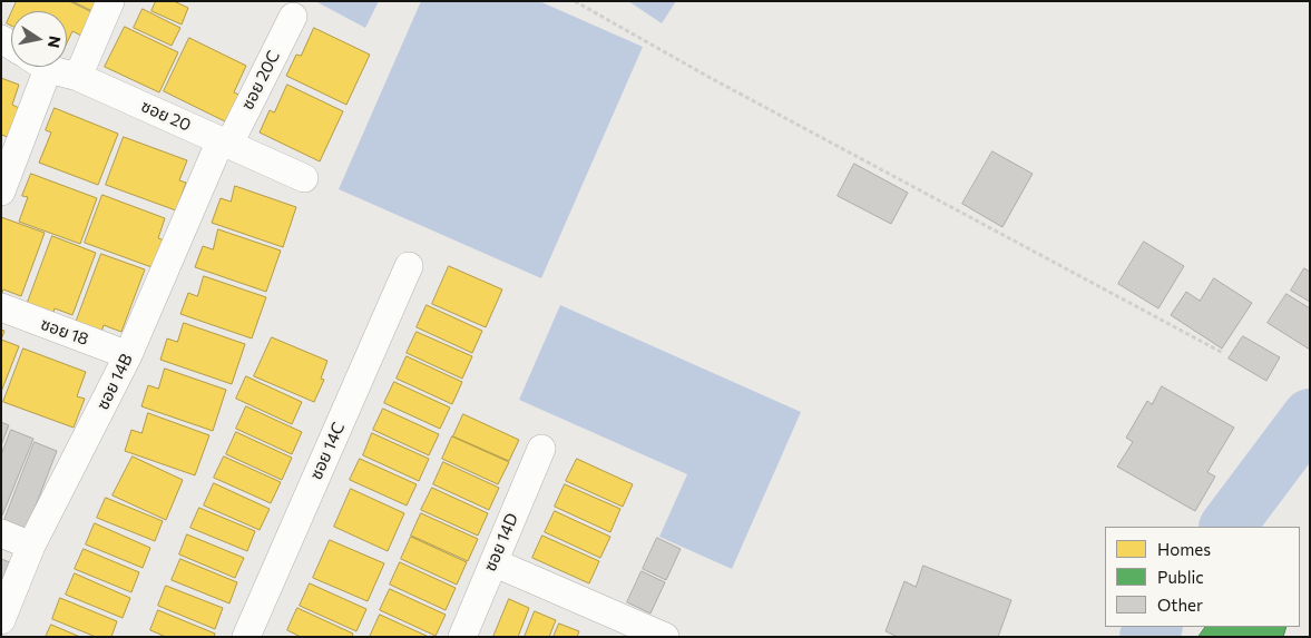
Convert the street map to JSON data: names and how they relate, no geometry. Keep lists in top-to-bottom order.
{
  "streets": {
    "street": [
      "ซอย 20C",
      "ซอย 20",
      "ซอย 18",
      "ซอย 14B",
      "ซอย 14C",
      "ซอย 14D"
    ]
  },
  "crossings": [
    ["ซอย 20C", "ซอย 20"],
    ["ซอย 20C", "ซอย 14B"],
    ["ซอย 20", "ซอย 14B"],
    ["ซอย 18", "ซอย 14B"]
  ],
  "legend": ["Homes", "Public", "Other"],
  "north": "right"
}
